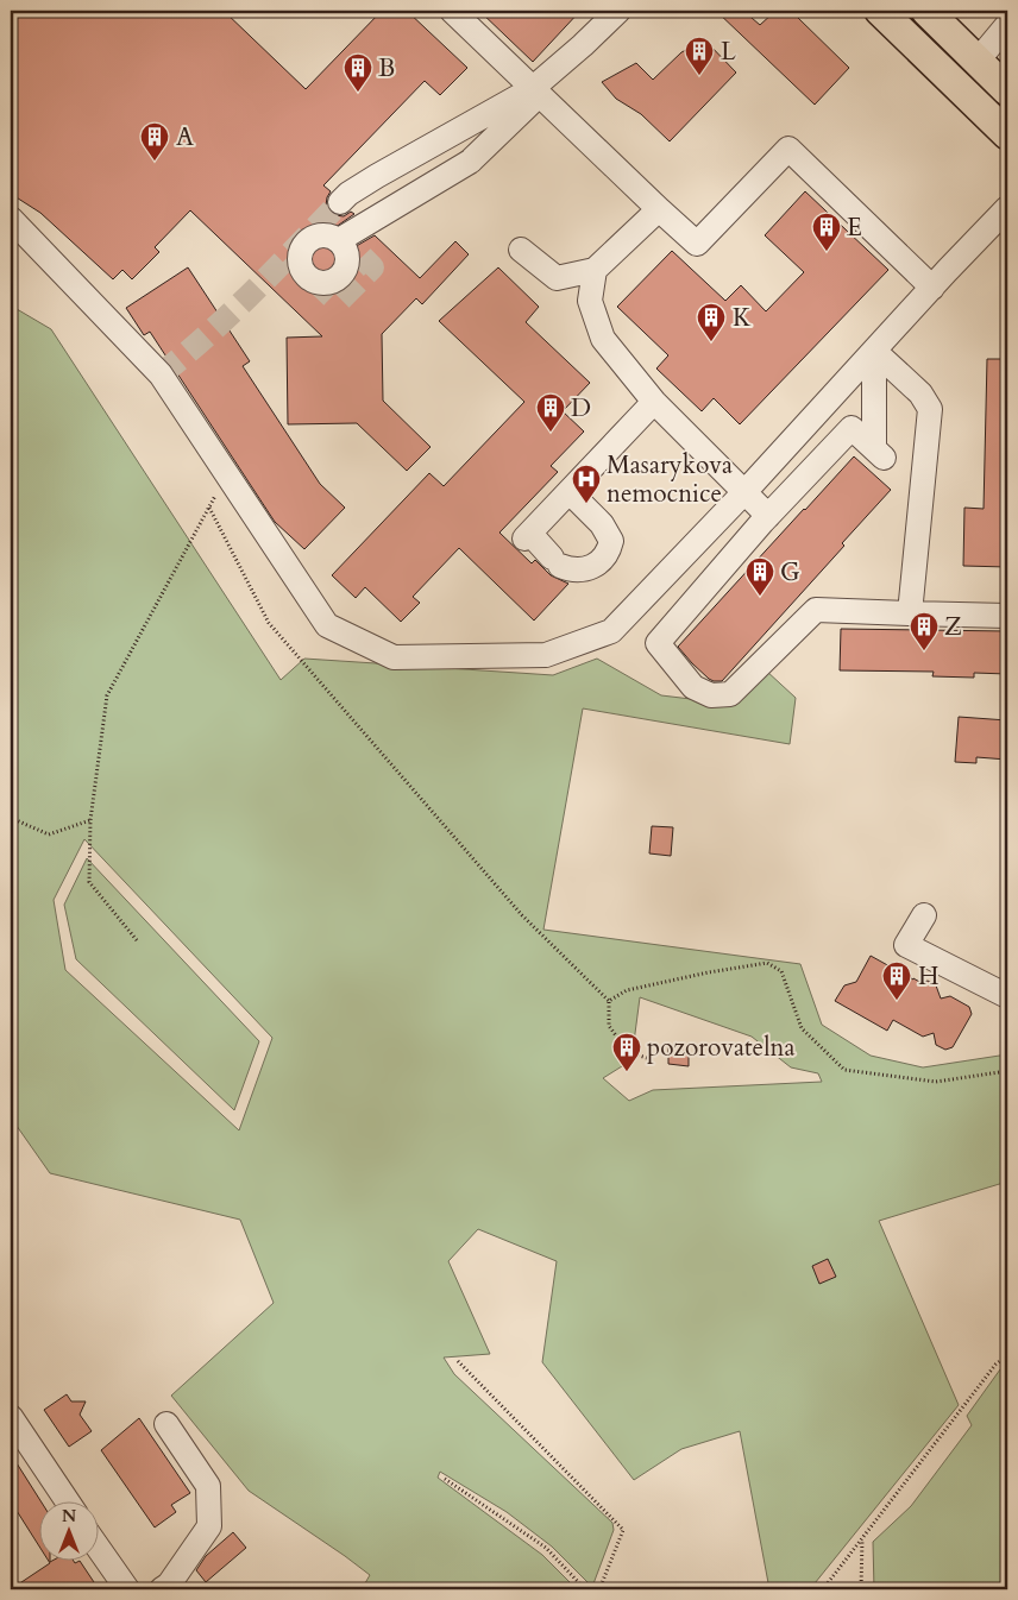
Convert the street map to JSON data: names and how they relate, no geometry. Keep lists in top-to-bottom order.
{
  "places": {
    "building": [
      "L",
      "B",
      "A",
      "E",
      "K",
      "D",
      "G",
      "Z",
      "H",
      "pozorovatelna"
    ],
    "hospital": ["Masarykova nemocnice"]
  },
  "north": "top"
}
